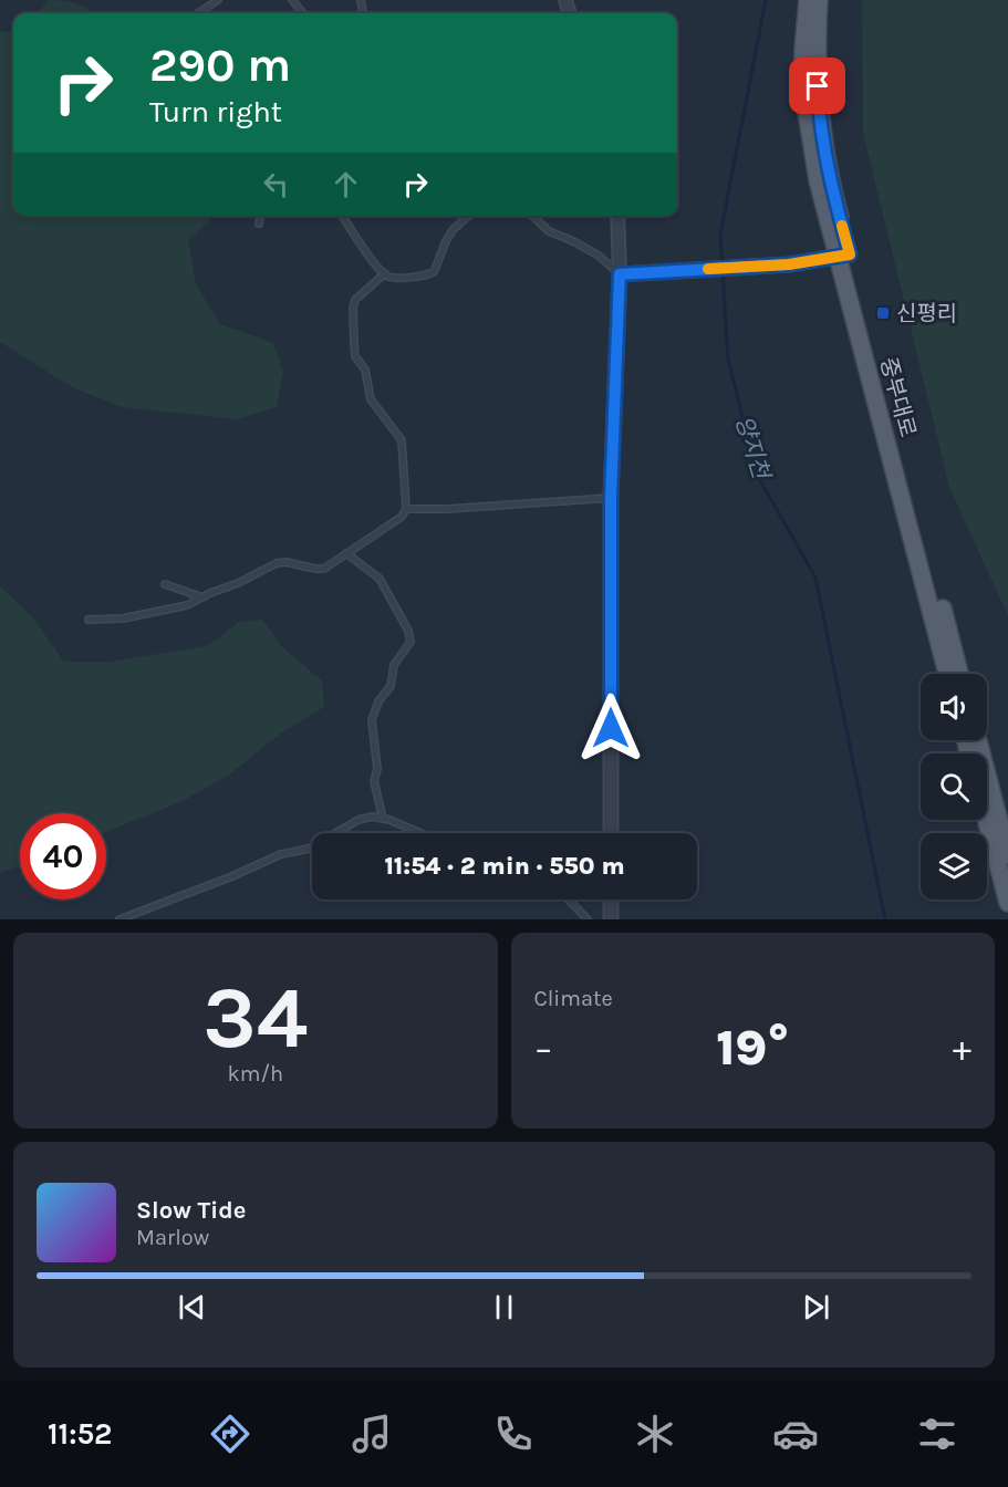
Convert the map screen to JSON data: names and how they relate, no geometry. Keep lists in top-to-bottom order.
{
  "streets": {
    "main road": ["중부대로"]
  },
  "water": ["양지천"],
  "places": {
    "transit": ["신평리"]
  },
  "page": {
    "turn": ["290 m", "Turn right"],
    "limit": "40",
    "trip": "11:54 · 2 min · 550 m",
    "tile": [
      ["34", "km/h"],
      "Climate"
    ],
    "heat": ["−", "19°", "+"],
    "song": ["Slow Tide", "Marlow"],
    "tabs": "11:52"
  }
}
